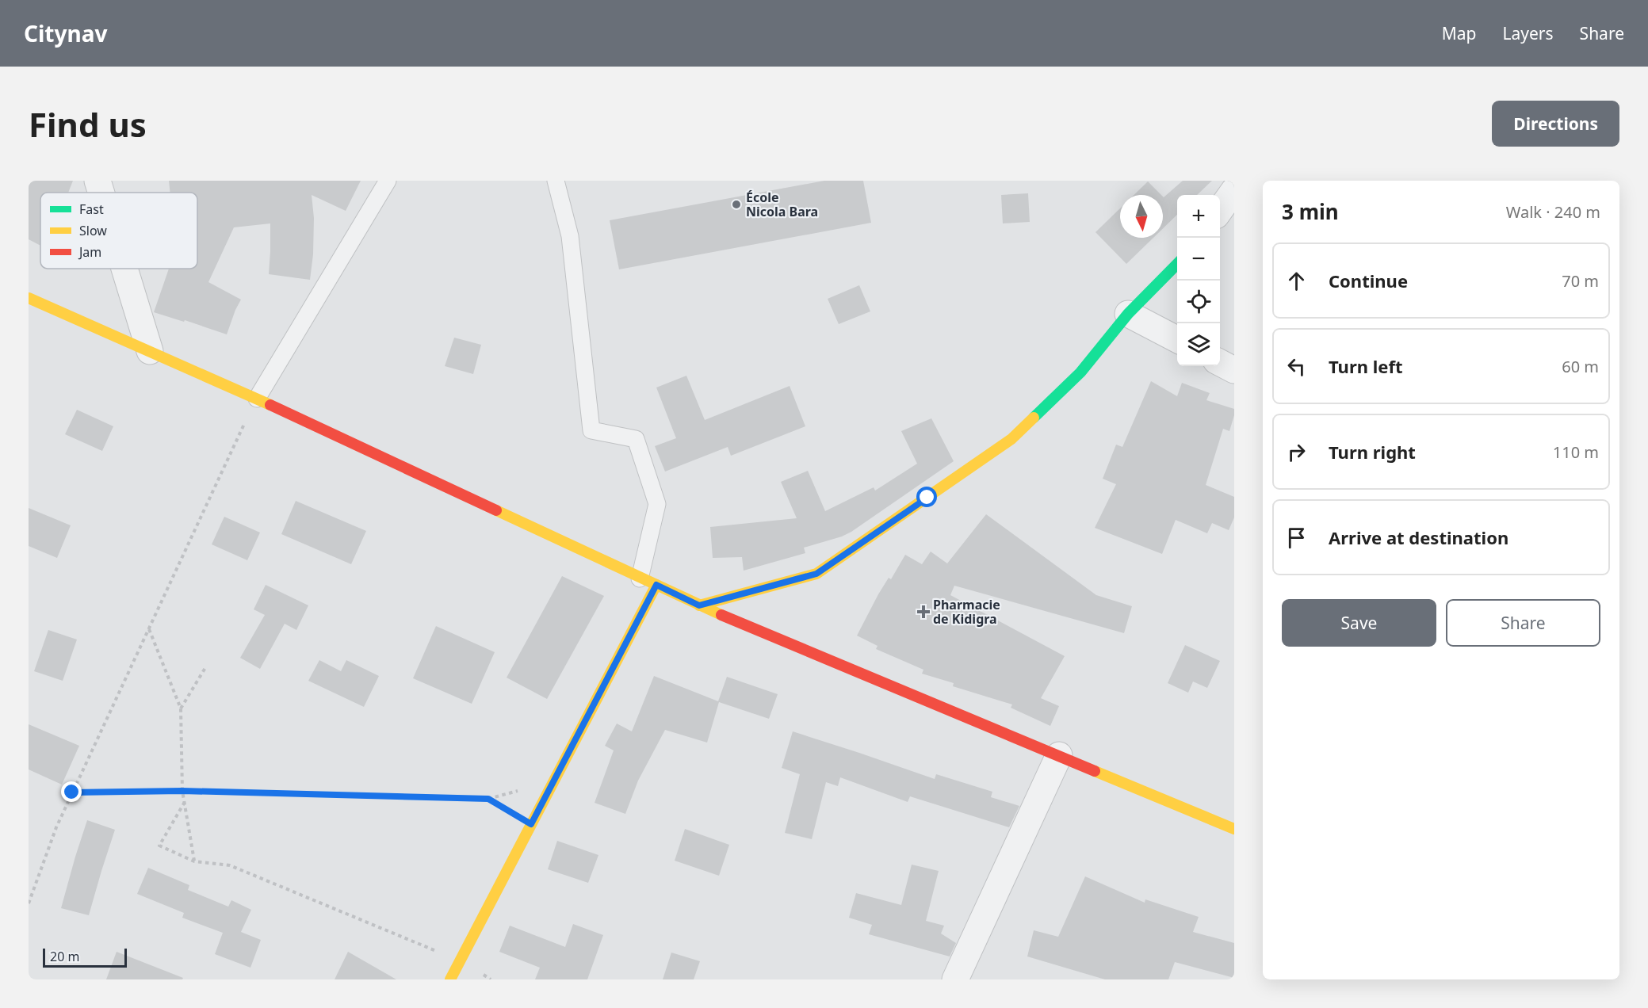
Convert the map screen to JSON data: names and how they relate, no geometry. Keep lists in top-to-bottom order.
{
  "places": {
    "other": ["École Nicola Bara"],
    "health": ["Pharmacie de Kidigra"]
  },
  "legend": ["Fast", "Slow", "Jam"],
  "scale_bar": "20 m",
  "north": "bottom",
  "page": {
    "header": "Citynav",
    "nav": ["Map", "Layers", "Share"],
    "buttons": [
      "Directions",
      ["Save", "Share"]
    ],
    "title": "Find us",
    "heading": ["3 min", "Walk · 240 m"],
    "map_buttons": ["+", "−"],
    "list": [
      ["Continue", "70 m"],
      ["Turn left", "60 m"],
      ["Turn right", "110 m"],
      "Arrive at destination"
    ],
    "scale": "20 m"
  }
}
